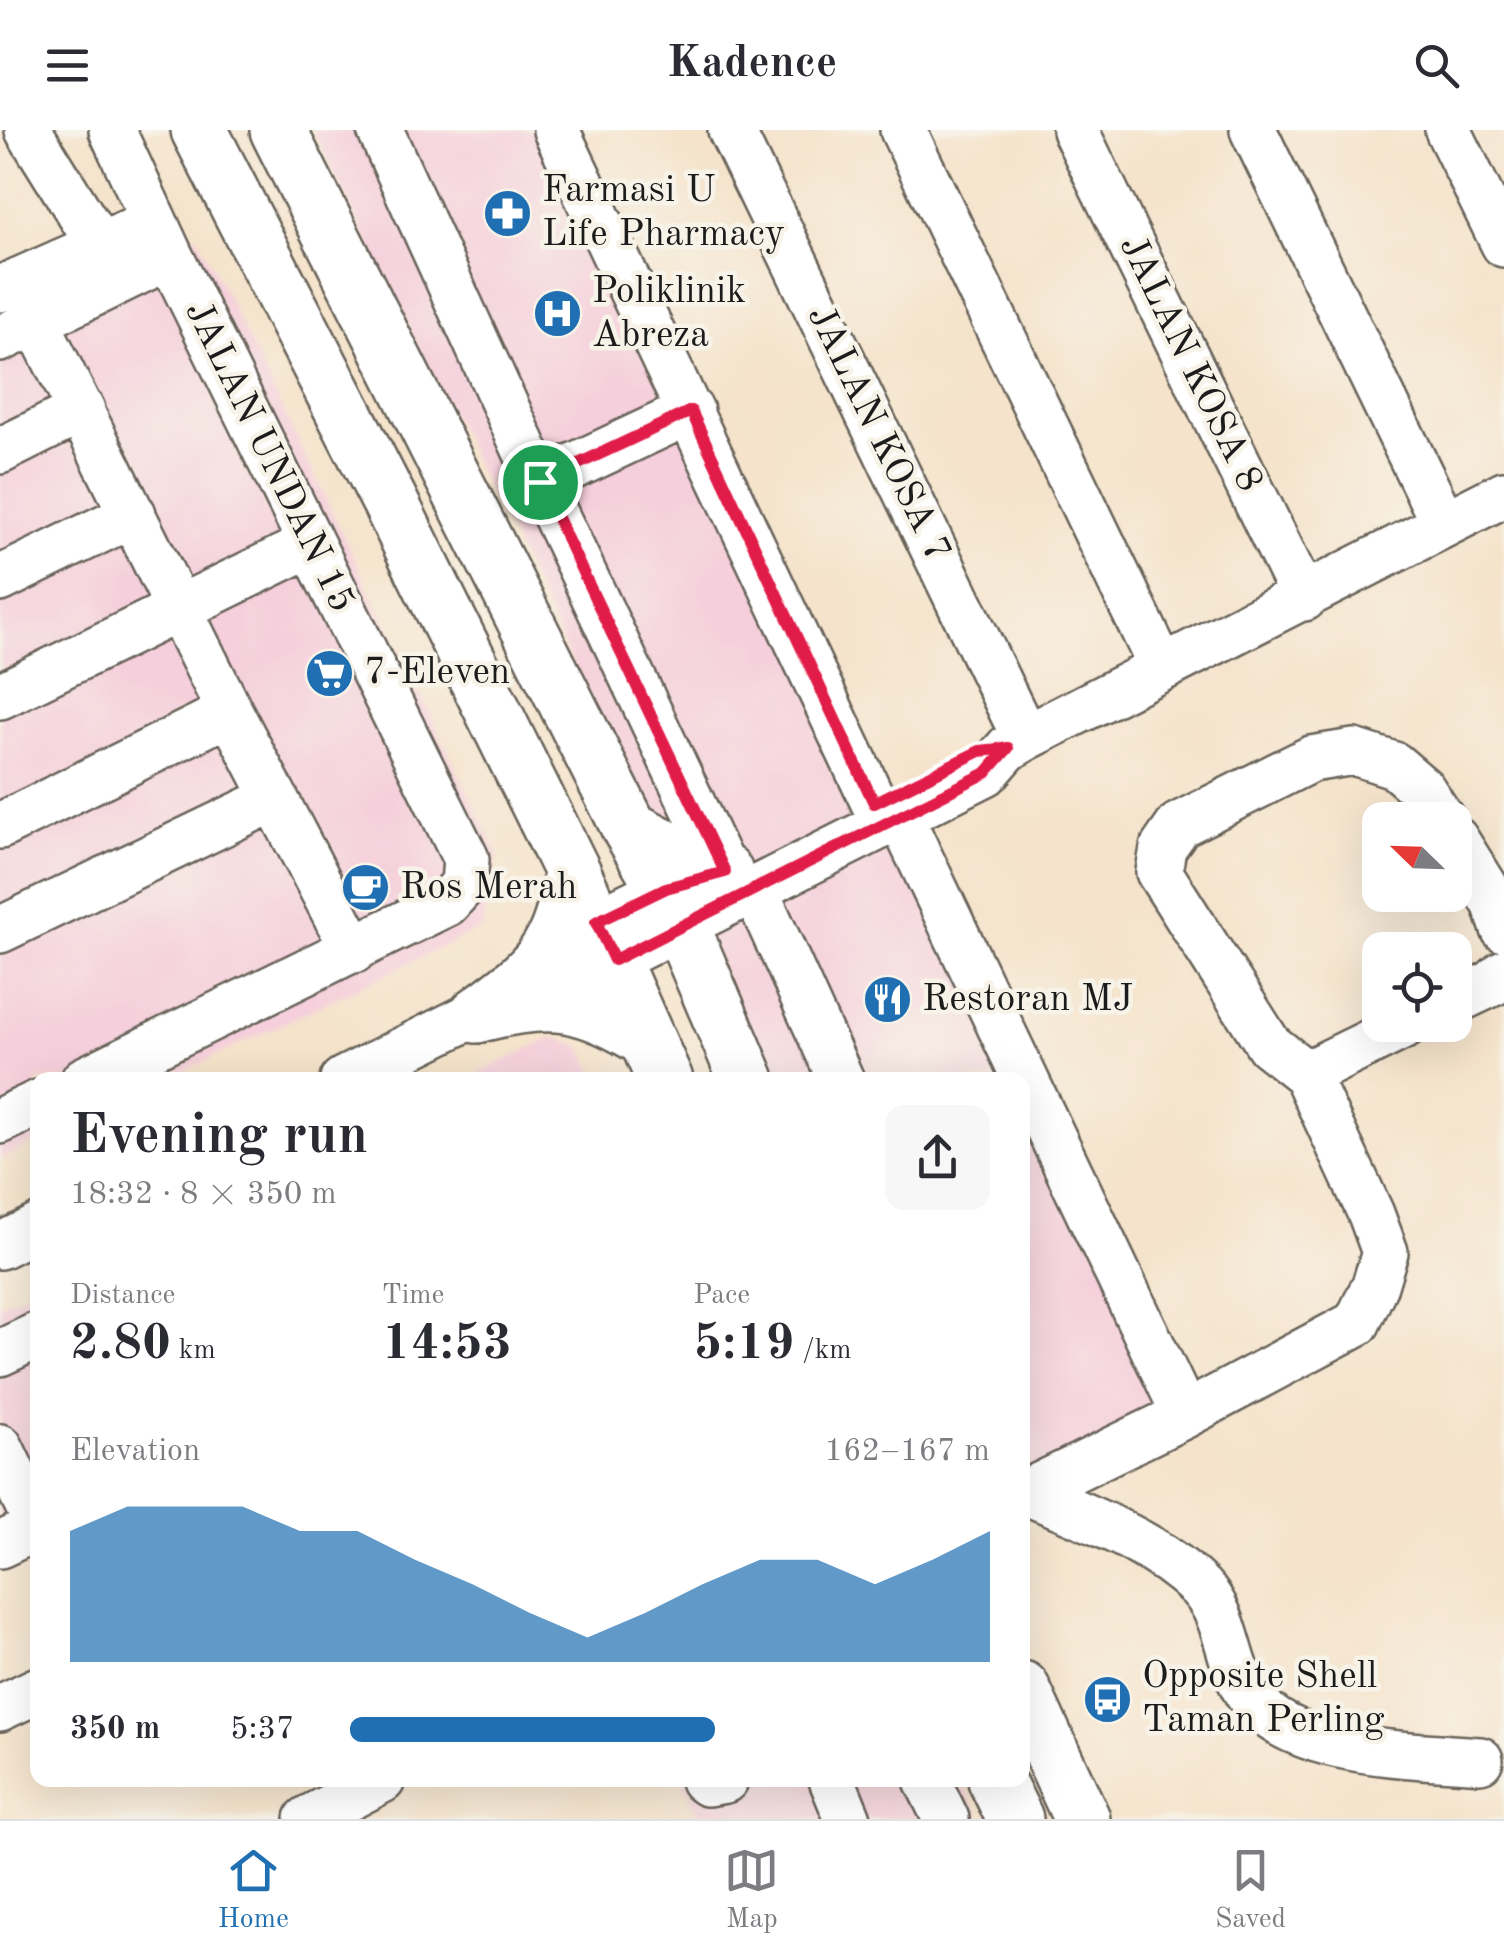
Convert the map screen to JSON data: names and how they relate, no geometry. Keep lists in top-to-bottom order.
{
  "streets": {
    "street": ["JALAN KOSA 8", "JALAN KOSA 7", "JALAN UNDAN 15"]
  },
  "places": {
    "pharmacy": ["Farmasi U Life Pharmacy"],
    "hospital": ["Poliklinik Abreza"],
    "supermarket": ["7-Eleven"],
    "cafe": ["Ros Merah"],
    "restaurant": ["Restoran MJ"],
    "bus stop": ["Opposite Shell Taman Perling"]
  },
  "north": "top left",
  "page": {
    "header": "Kadence",
    "heading": ["Evening run", "18:32 · 8 × 350 m"],
    "stats": [
      ["Distance", "2.80 km"],
      ["Time", "14:53"],
      ["Pace", "5:19 /km"]
    ],
    "chart": ["Elevation", "162–167 m"],
    "list": [
      {
        "name": "350 m",
        "note": "5:37"
      }
    ],
    "tabs": ["Home", "Map", "Saved"]
  }
}
